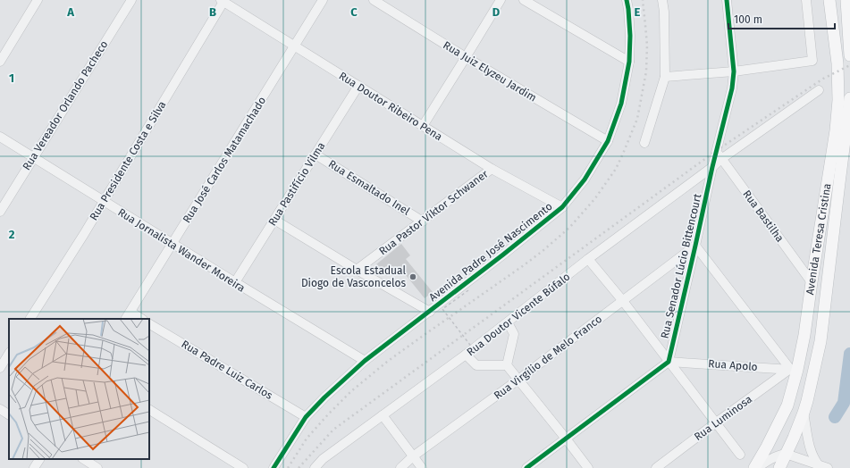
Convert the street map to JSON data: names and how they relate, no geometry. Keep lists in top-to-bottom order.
{
  "streets": {
    "main road": ["Avenida Teresa Cristina"],
    "street": [
      "Rua Juiz Elyzeu Jardim",
      "Rua Vereador Orlando Pacheco",
      "Rua Doutor Ribeiro Pena",
      "Rua José Carlos Matamachado",
      "Rua Presidente Costa e Silva",
      "Rua Pastifício Vilma",
      "Rua Esmaltado Inel",
      "Rua Pastor Viktor Schwaner",
      "Rua Bastilha",
      "Rua Jornalista Wander Moreira",
      "Avenida Padre José Nascimento",
      "Rua Senador Lúcio Bittencourt",
      "Rua Doutor Vicente Búfalo",
      "Rua Virgílio de Melo Franco",
      "Rua Apolo",
      "Rua Padre Luiz Carlos",
      "Rua Luminosa"
    ]
  },
  "crossings": [
    ["Rua Juiz Elyzeu Jardim", "Avenida Padre José Nascimento"],
    ["Rua Vereador Orlando Pacheco", "Rua Jornalista Wander Moreira"],
    ["Rua Doutor Ribeiro Pena", "Rua José Carlos Matamachado"],
    ["Rua Doutor Ribeiro Pena", "Rua Presidente Costa e Silva"],
    ["Rua Doutor Ribeiro Pena", "Rua Pastifício Vilma"],
    ["Rua Doutor Ribeiro Pena", "Rua Pastor Viktor Schwaner"],
    ["Rua Doutor Ribeiro Pena", "Avenida Padre José Nascimento"],
    ["Rua José Carlos Matamachado", "Rua Jornalista Wander Moreira"],
    ["Rua Presidente Costa e Silva", "Rua Jornalista Wander Moreira"],
    ["Rua Pastifício Vilma", "Rua Esmaltado Inel"],
    ["Rua Pastifício Vilma", "Rua Jornalista Wander Moreira"],
    ["Rua Esmaltado Inel", "Rua Pastor Viktor Schwaner"],
    ["Rua Bastilha", "Avenida Teresa Cristina"],
    ["Rua Bastilha", "Rua Senador Lúcio Bittencourt"],
    ["Rua Bastilha", "Rua Doutor Vicente Búfalo"],
    ["Avenida Teresa Cristina", "Rua Apolo"],
    ["Avenida Teresa Cristina", "Rua Luminosa"],
    ["Rua Jornalista Wander Moreira", "Avenida Padre José Nascimento"],
    ["Avenida Padre José Nascimento", "Rua Padre Luiz Carlos"],
    ["Rua Senador Lúcio Bittencourt", "Rua Doutor Vicente Búfalo"],
    ["Rua Senador Lúcio Bittencourt", "Rua Virgílio de Melo Franco"],
    ["Rua Senador Lúcio Bittencourt", "Rua Apolo"],
    ["Rua Apolo", "Rua Luminosa"]
  ],
  "places": ["Escola Estadual Diogo de Vasconcelos"],
  "scale_bar": "100 m",
  "grid": {
    "columns": [
      "A",
      "B",
      "C",
      "D",
      "E"
    ],
    "rows": ["1", "2"]
  }
}
